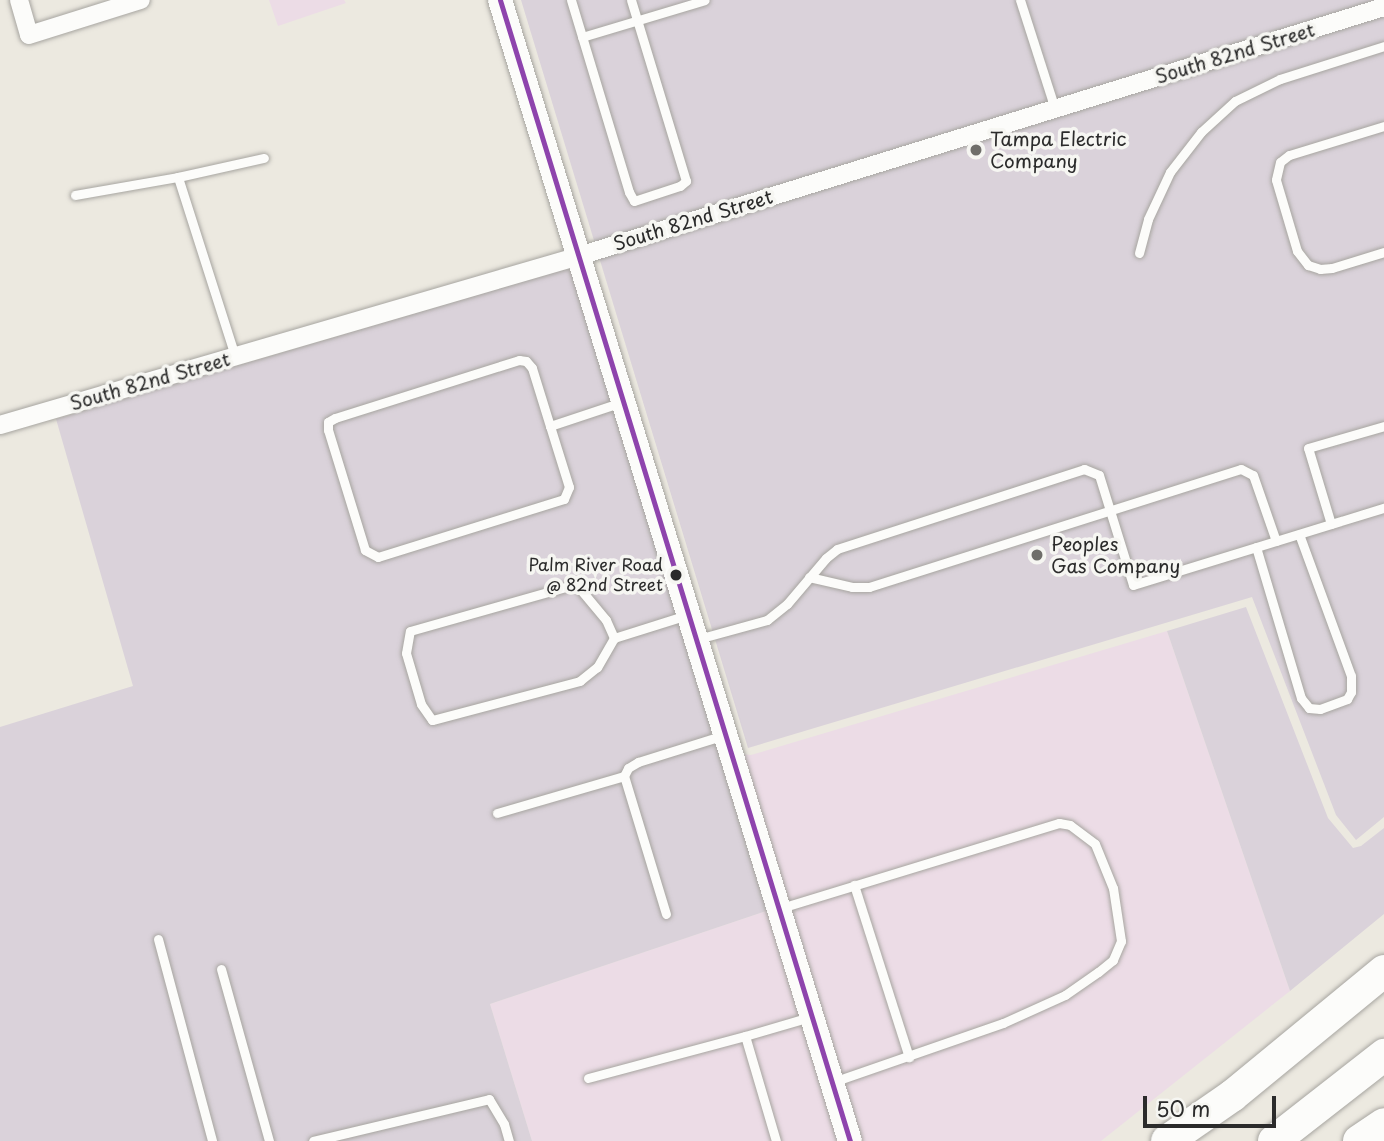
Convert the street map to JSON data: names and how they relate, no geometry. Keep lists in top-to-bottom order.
{
  "streets": {
    "street": ["South 82nd Street"]
  },
  "places": ["Tampa Electric Company", "Peoples Gas Company", "Palm River Road @ 82nd Street"],
  "scale_bar": "50 m"
}
